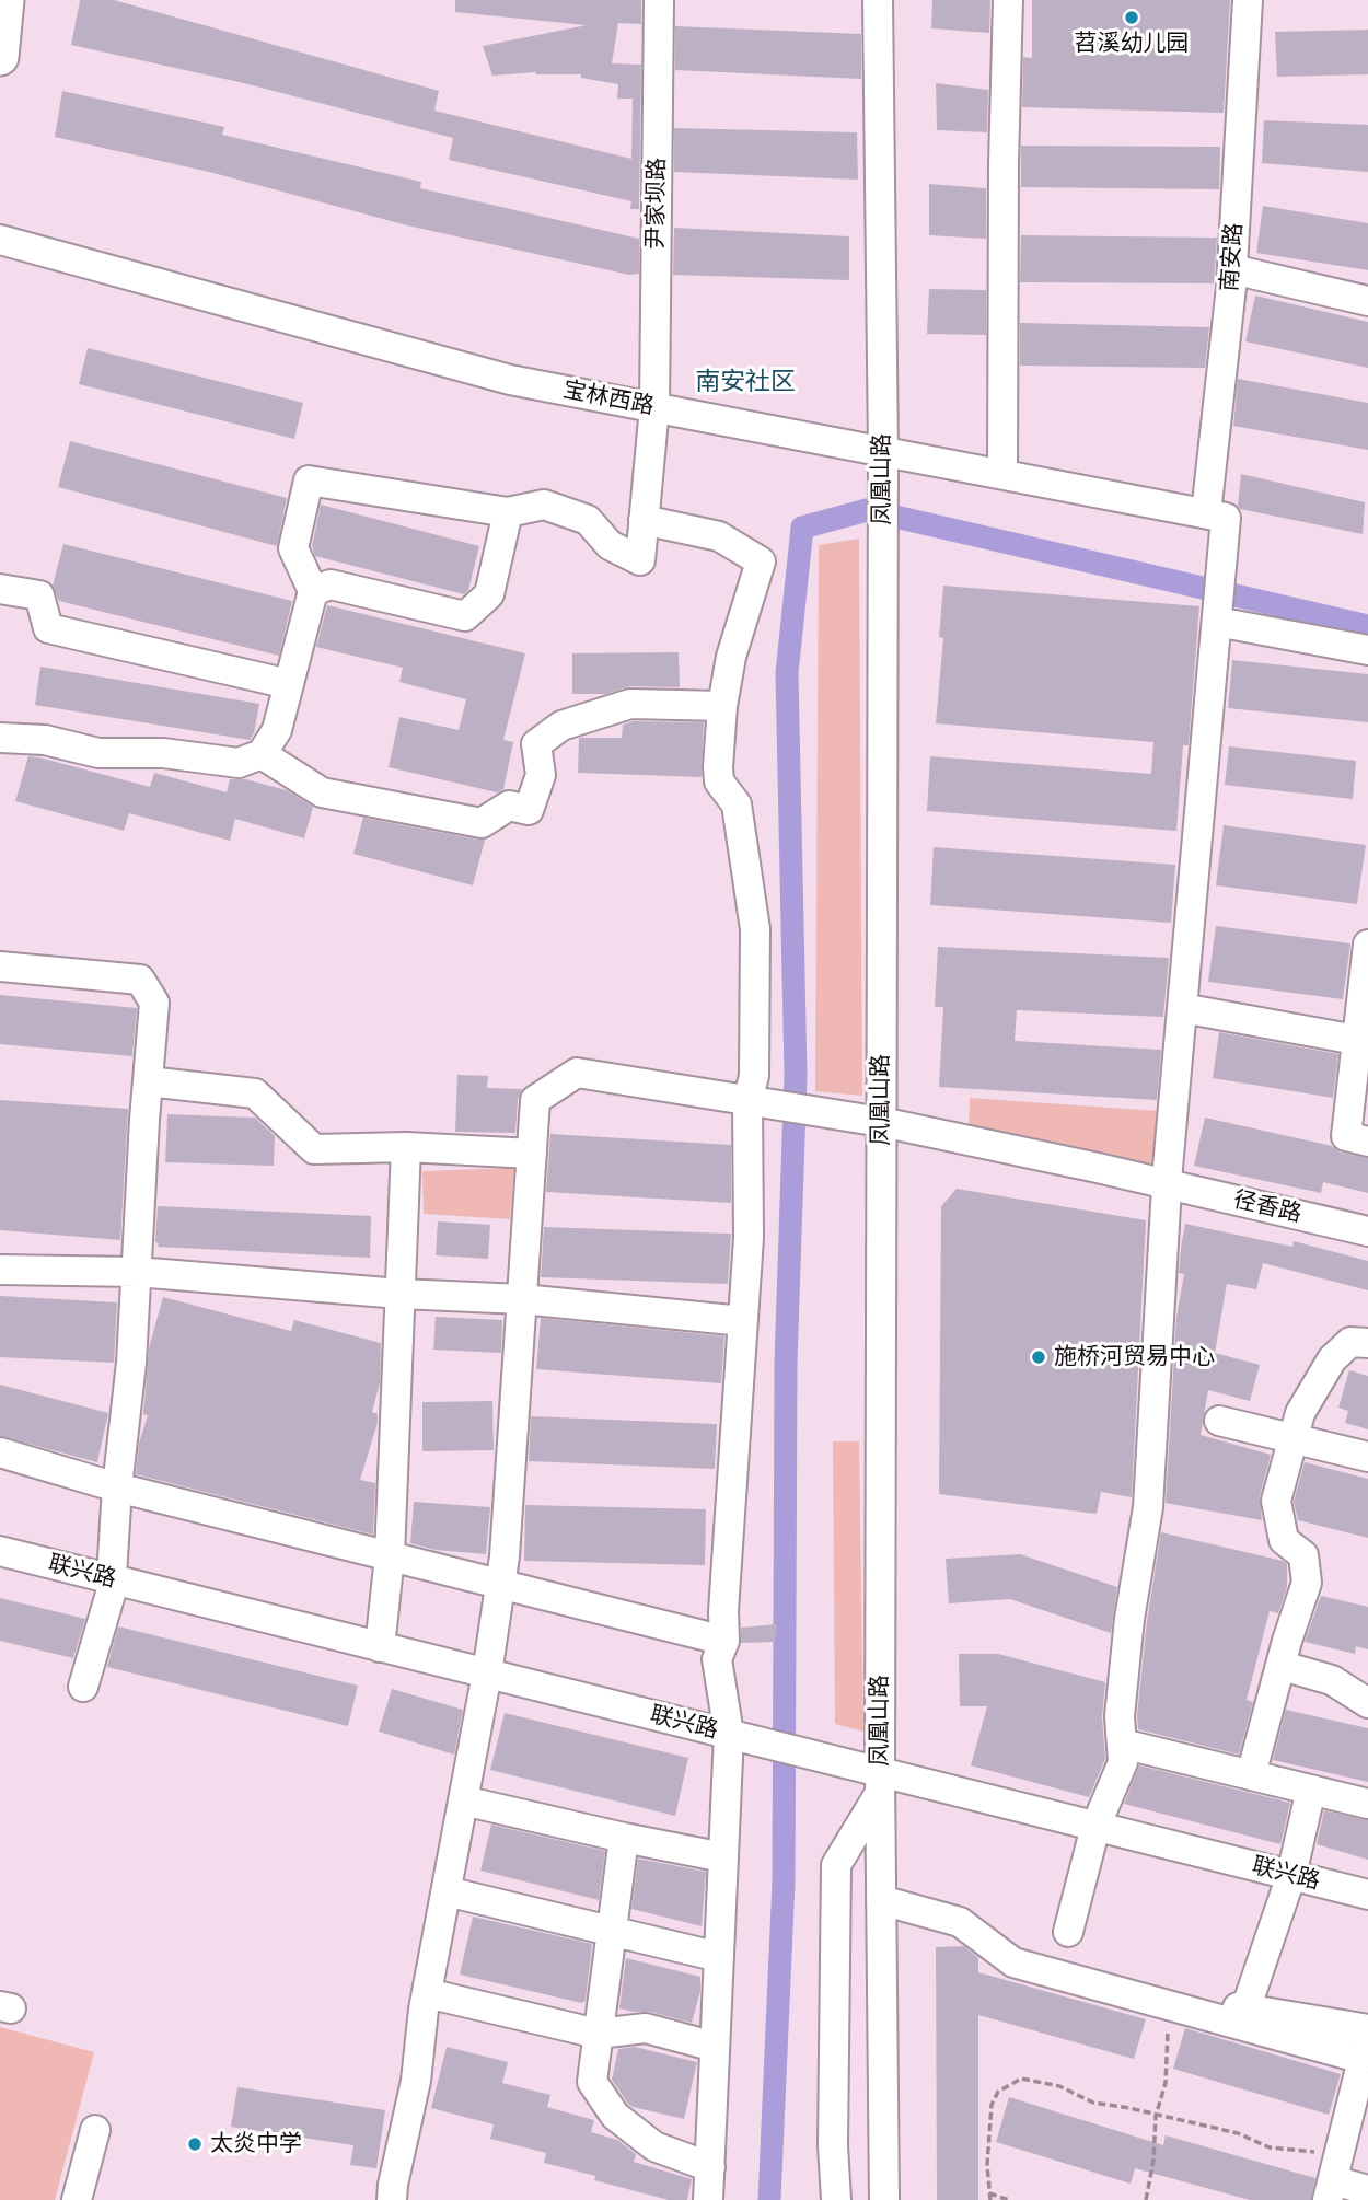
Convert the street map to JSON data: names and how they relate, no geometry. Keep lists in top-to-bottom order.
{
  "streets": {
    "street": [
      "尹家坝路",
      "南安路",
      "宝林西路",
      "凤凰山路",
      "径香路",
      "联兴路"
    ]
  },
  "crossings": [
    ["尹家坝路", "宝林西路"],
    ["南安路", "宝林西路"],
    ["南安路", "径香路"],
    ["南安路", "联兴路"],
    ["宝林西路", "凤凰山路"],
    ["凤凰山路", "径香路"],
    ["凤凰山路", "联兴路"]
  ],
  "districts": ["南安社区"],
  "places": ["苕溪幼儿园", "施桥河贸易中心", "太炎中学"]
}
